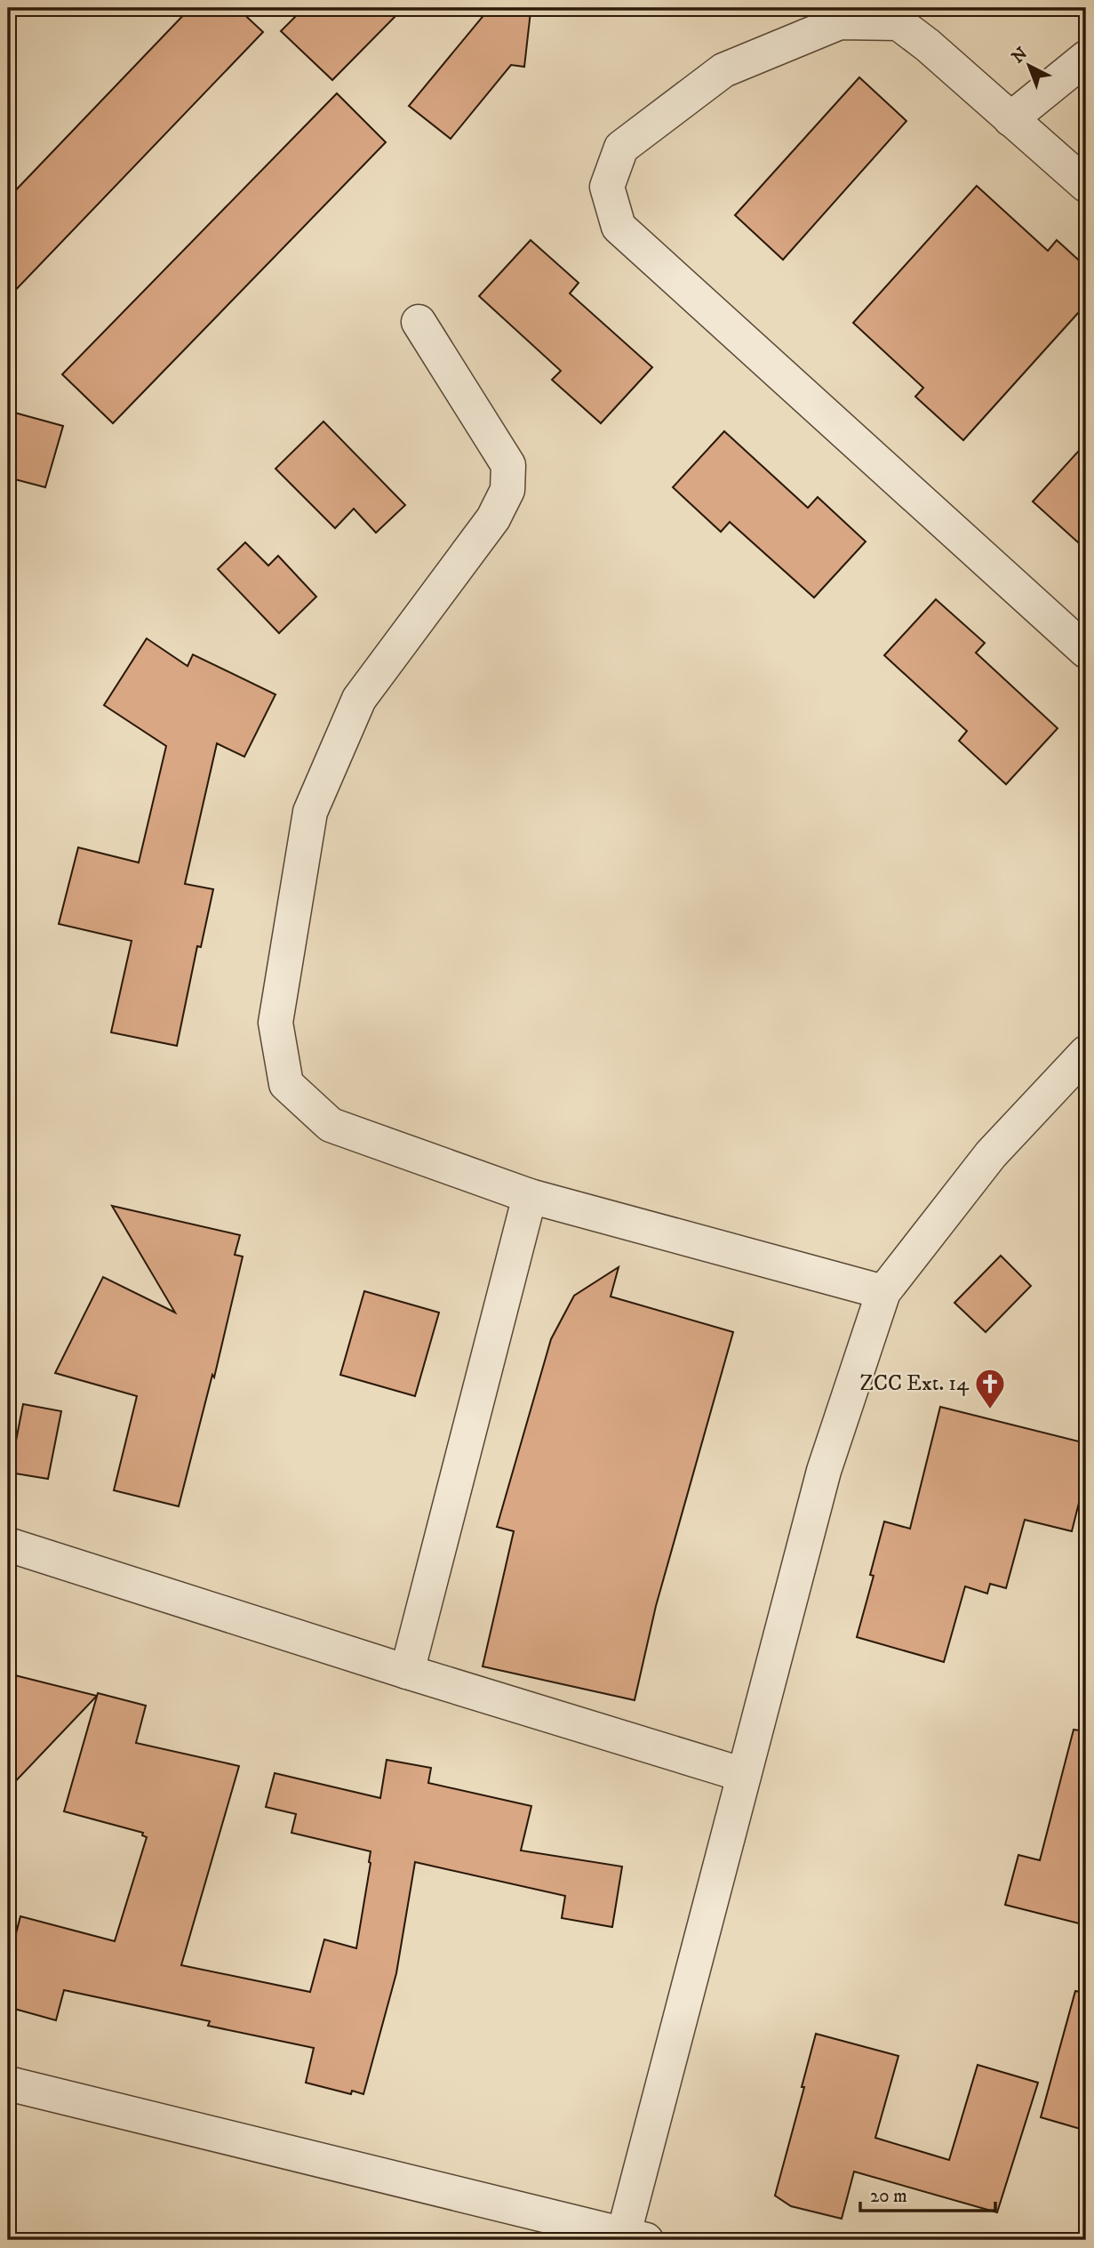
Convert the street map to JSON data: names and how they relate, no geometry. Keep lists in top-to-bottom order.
{
  "places": {
    "church": ["ZCC Ext. 14"]
  },
  "scale_bar": "20 m",
  "north": "top left"
}
